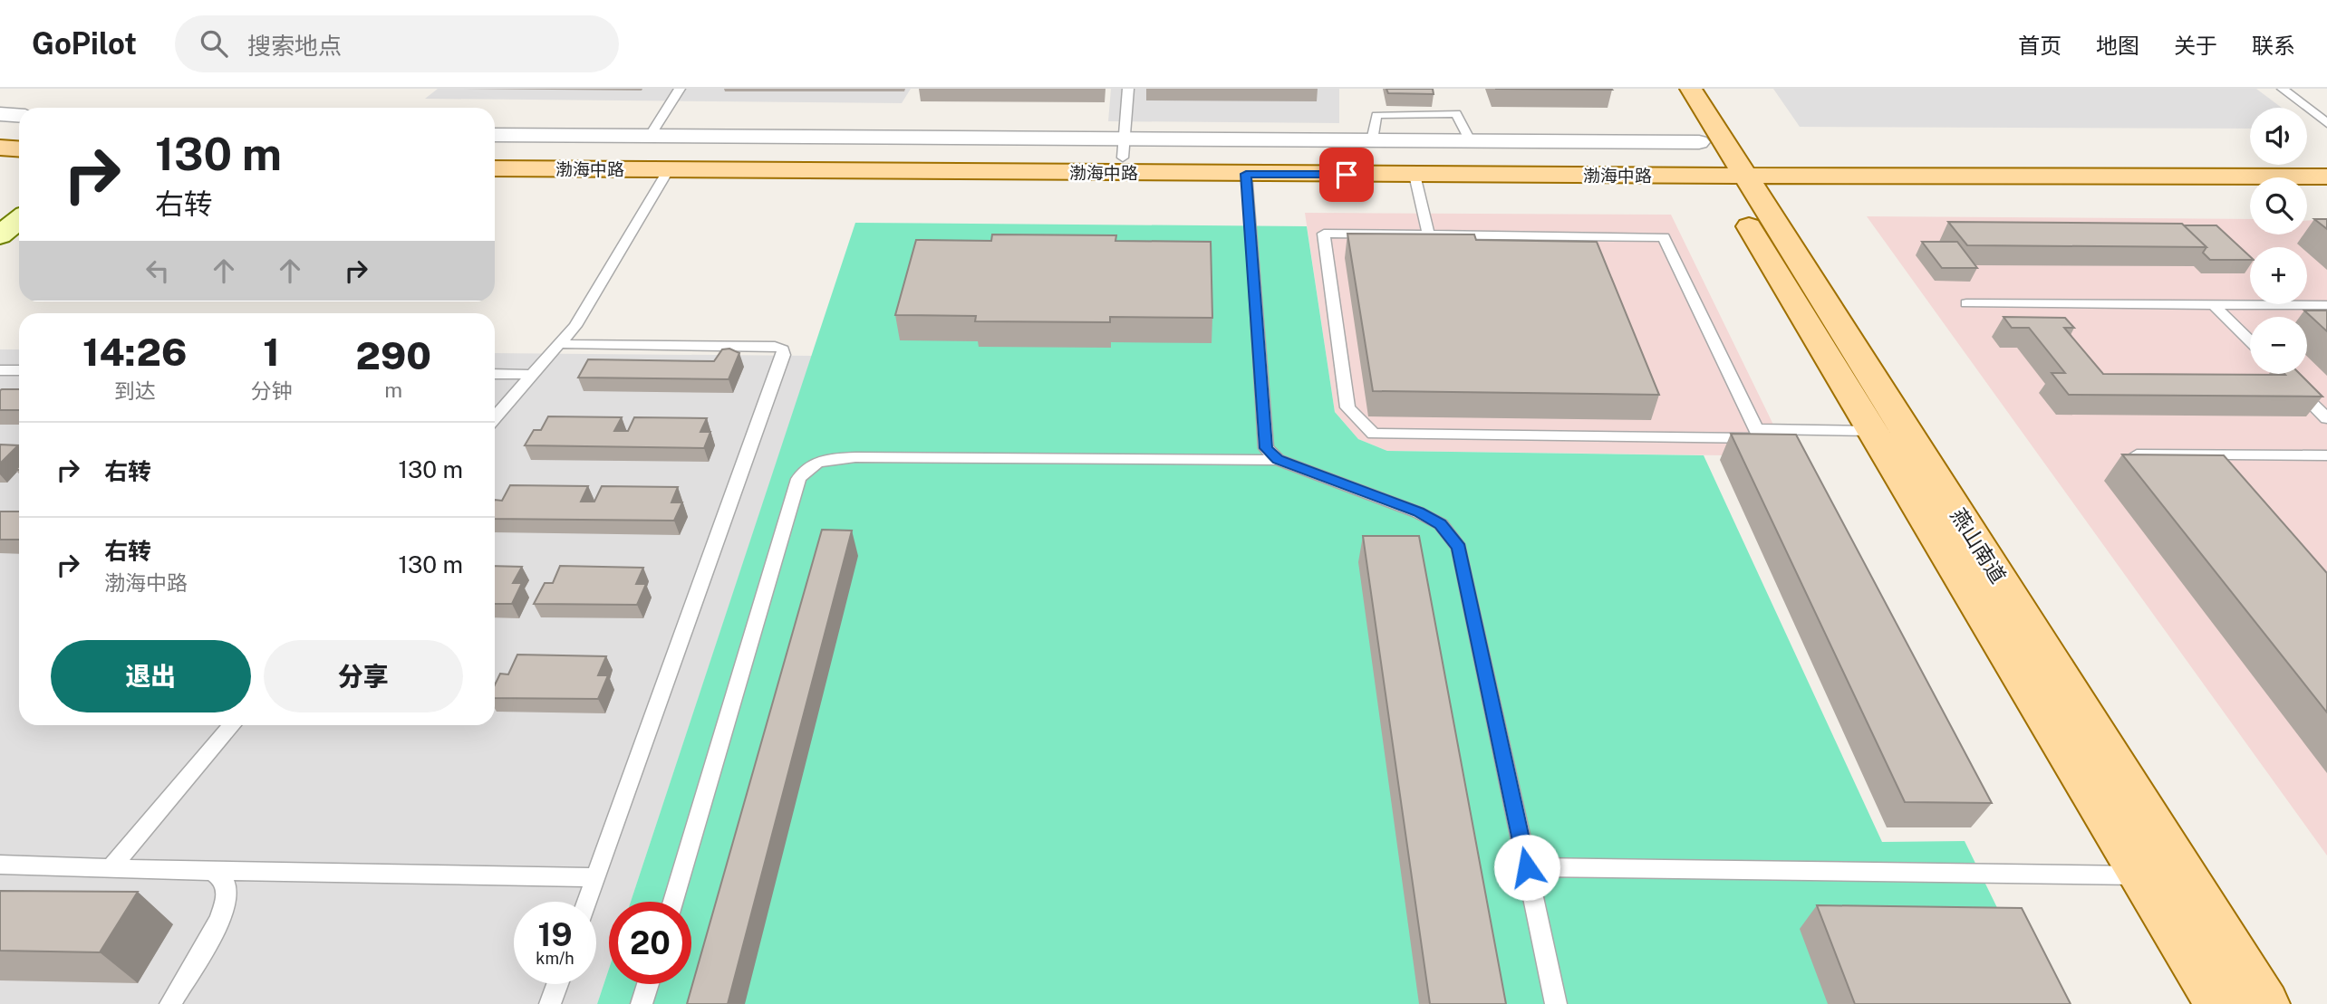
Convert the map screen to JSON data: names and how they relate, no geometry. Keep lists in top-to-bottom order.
{
  "streets": {
    "main road": ["渤海中路", "燕山南道"]
  },
  "crossings": [
    ["渤海中路", "燕山南道"]
  ],
  "page": {
    "header": "GoPilot",
    "search": "搜索地点",
    "nav": [
      "首页",
      "地图",
      "关于",
      "联系"
    ],
    "map_buttons": ["+", "−"],
    "turn": ["130 m", "右转"],
    "eta": [
      "14:26",
      "到达",
      "1",
      "分钟",
      "290",
      "m"
    ],
    "list": [
      {
        "name": "右转",
        "value": "130 m"
      },
      {
        "name": "右转",
        "note": "渤海中路",
        "value": "130 m"
      }
    ],
    "buttons": ["退出", "分享"],
    "speed": "19 km/h",
    "limit": "20"
  }
}
